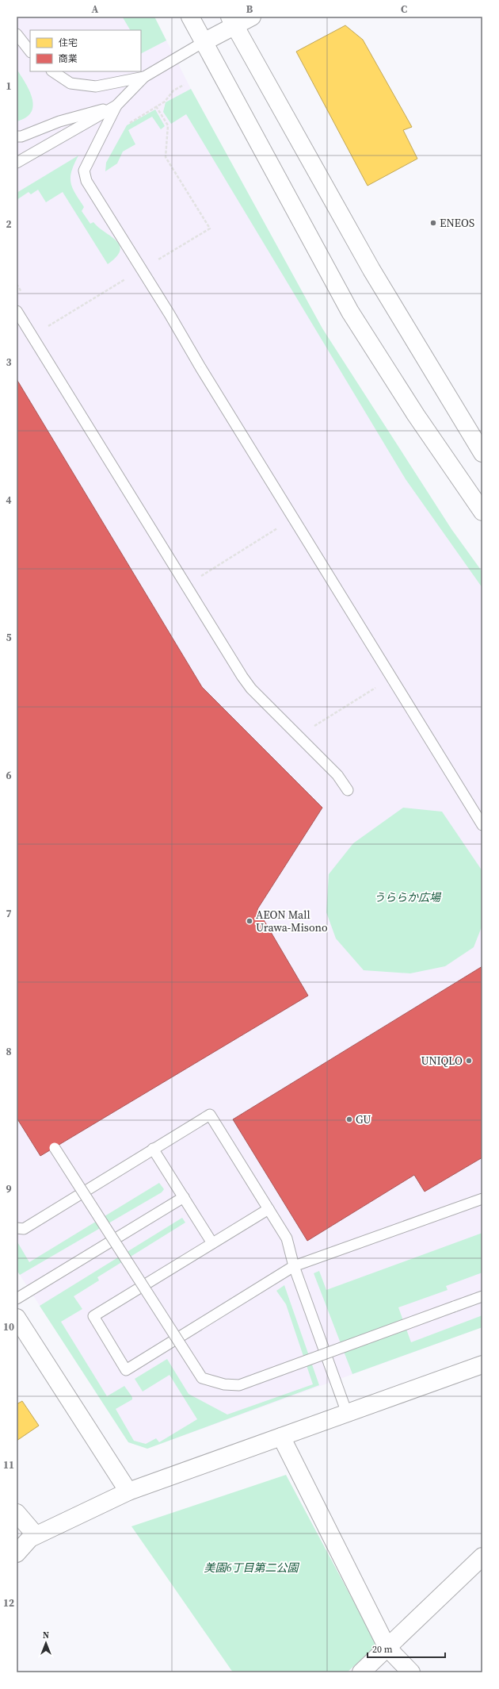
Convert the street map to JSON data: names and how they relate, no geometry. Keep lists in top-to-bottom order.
{
  "parks": ["うららか広場", "美園6丁目第二公園"],
  "places": [
    "ENEOS",
    "AEON Mall Urawa-Misono",
    "UNIQLO",
    "GU"
  ],
  "legend": ["住宅", "商業"],
  "scale_bar": "20 m",
  "north": "top",
  "grid": {
    "columns": ["A", "B", "C"],
    "rows": [
      "1",
      "2",
      "3",
      "4",
      "5",
      "6",
      "7",
      "8",
      "9",
      "10",
      "11",
      "12"
    ]
  }
}
